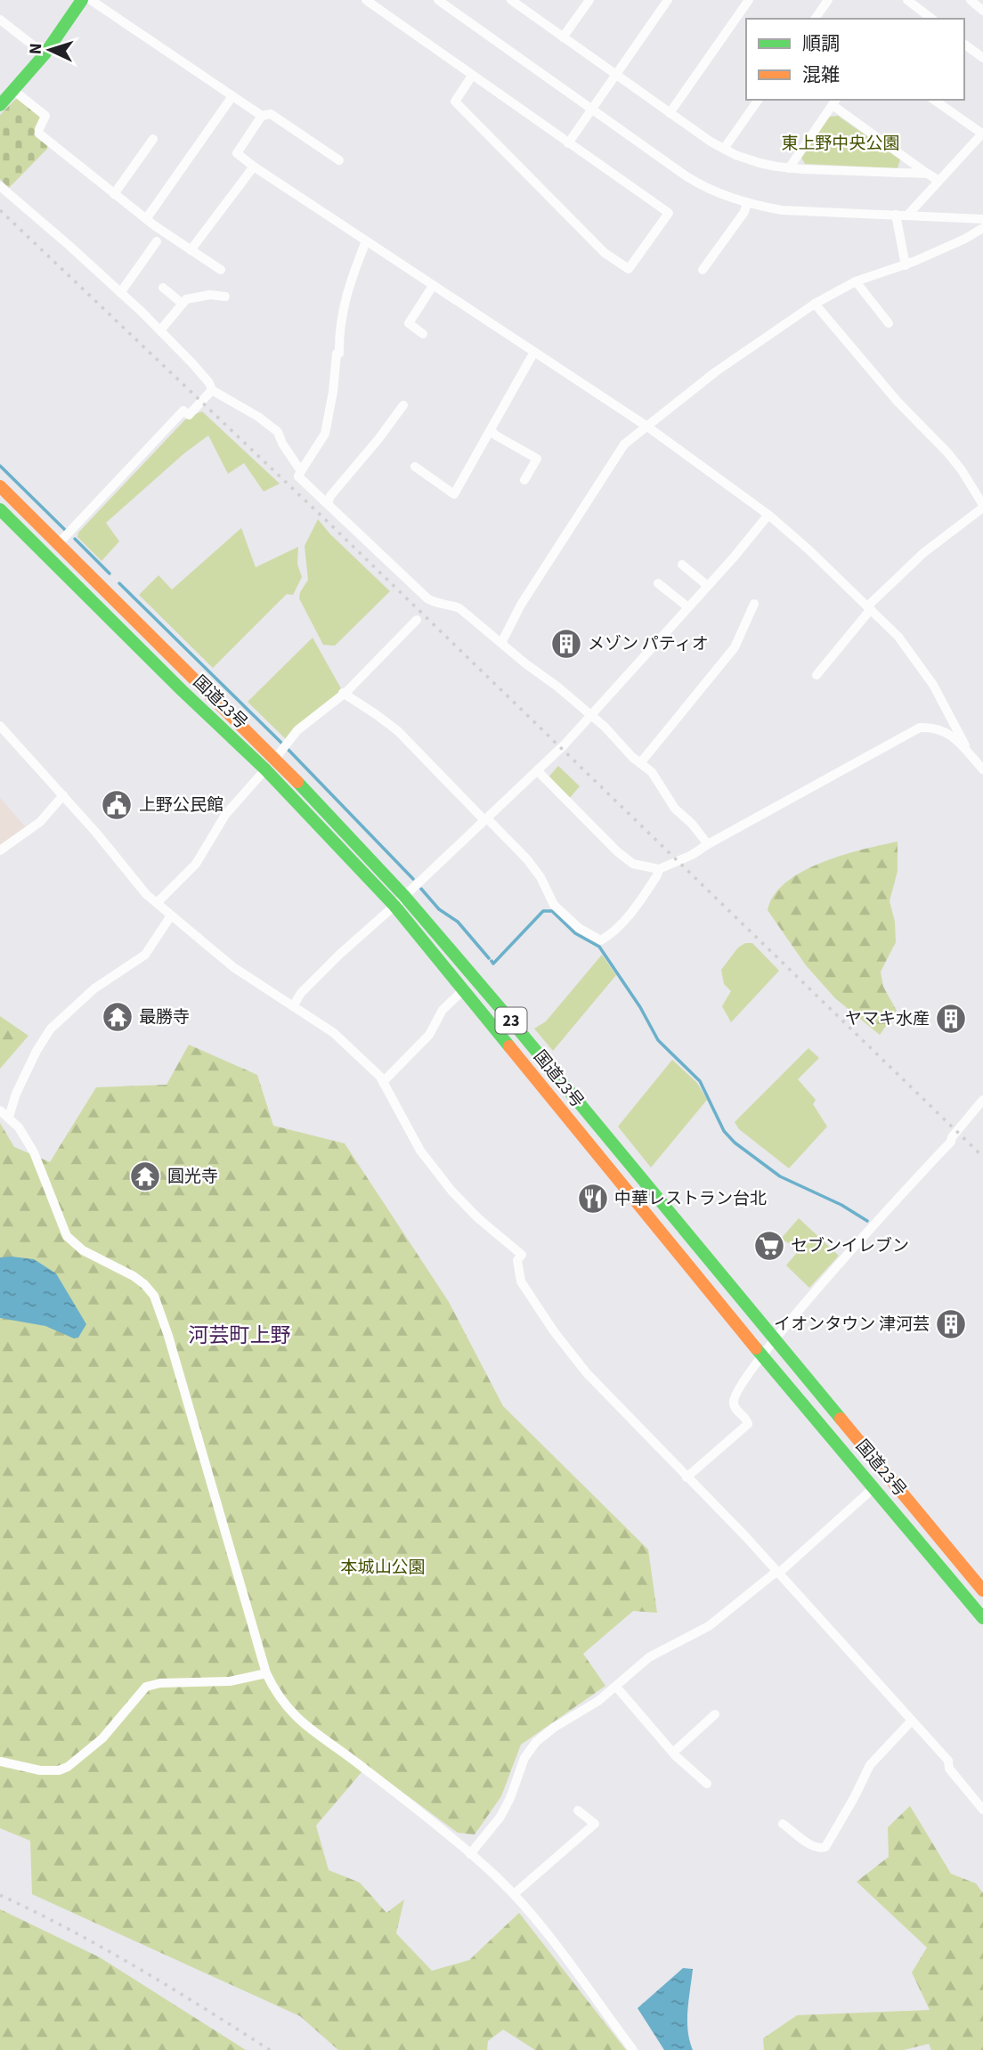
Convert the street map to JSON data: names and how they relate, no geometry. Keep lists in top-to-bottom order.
{
  "streets": {
    "main road": ["国道23号", "23"]
  },
  "districts": ["河芸町上野"],
  "parks": ["東上野中央公園", "本城山公園"],
  "places": {
    "building": ["メゾン パティオ", "ヤマキ水産", "イオンタウン 津河芸"],
    "public building": ["上野公民館"],
    "temple": ["最勝寺", "圓光寺"],
    "restaurant": ["中華レストラン台北"],
    "supermarket": ["セブンイレブン"]
  },
  "legend": ["順調", "混雑"],
  "north": "left"
}
